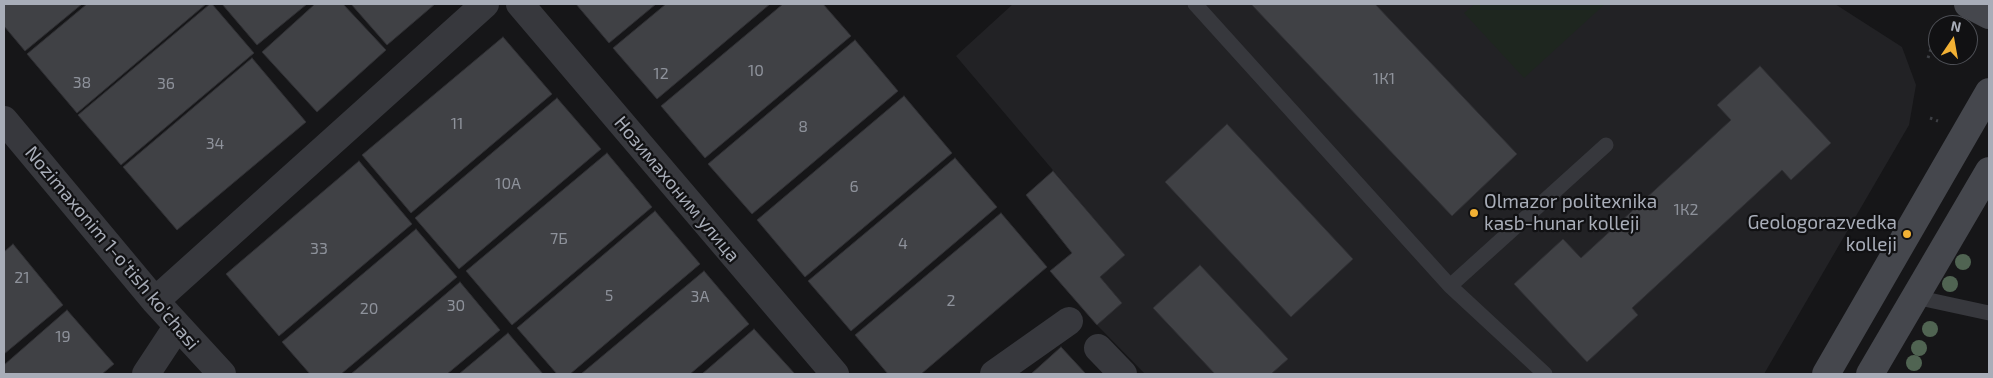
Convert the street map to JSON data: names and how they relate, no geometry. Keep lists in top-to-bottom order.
{
  "streets": {
    "street": ["Нозимахоним улица", "Nozimaxonim 1-o'tish ko'chasi"]
  },
  "places": ["Оlmazor politexnika kasb-hunar kolleji", "Geologorazvedka kolleji"],
  "house_numbers": [
    "10",
    "12",
    "1К1",
    "38",
    "36",
    "11",
    "8",
    "34",
    "10A",
    "6",
    "1К2",
    "7Б",
    "4",
    "33",
    "21",
    "5",
    "3A",
    "2",
    "30",
    "20",
    "19"
  ],
  "north": "top"
}
